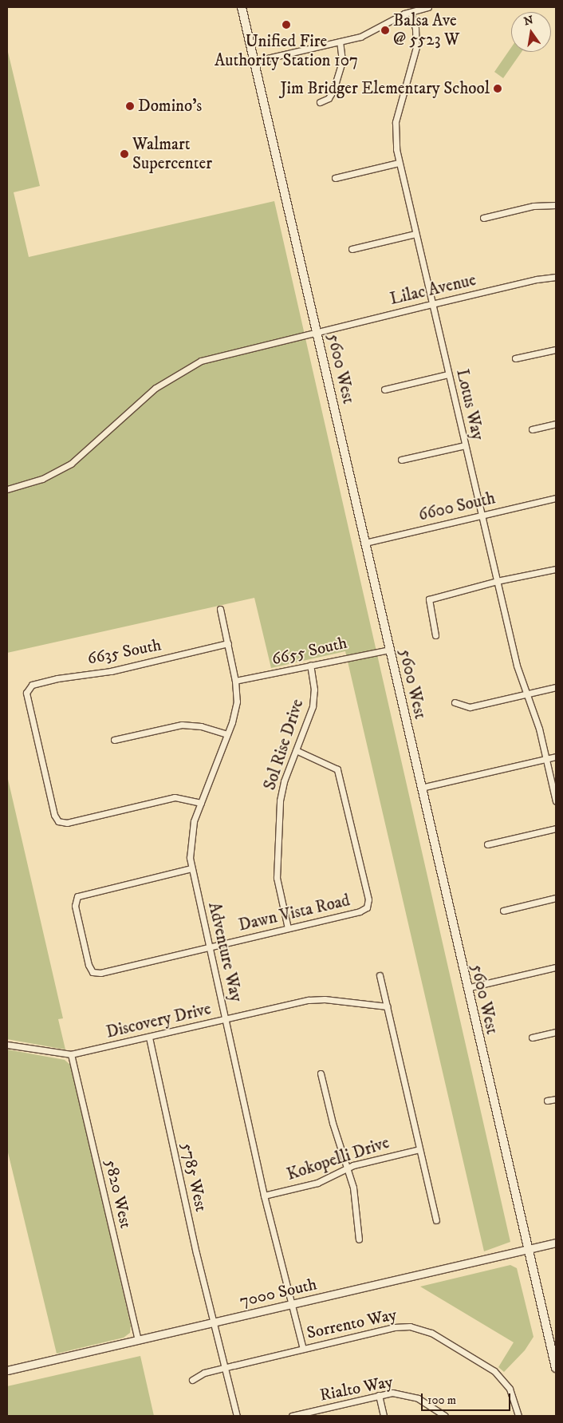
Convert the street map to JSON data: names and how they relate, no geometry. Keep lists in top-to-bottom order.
{
  "streets": {
    "main road": ["5600 West"],
    "street": [
      "Lilac Avenue",
      "Lotus Way",
      "6600 South",
      "6655 South",
      "6635 South",
      "Sol Rise Drive",
      "Dawn Vista Road",
      "Adventure Way",
      "Discovery Drive",
      "Kokopelli Drive",
      "5785 West",
      "5820 West",
      "7000 South",
      "Sorrento Way",
      "Rialto Way"
    ]
  },
  "crossings": [
    ["Lilac Avenue", "5600 West"],
    ["Lilac Avenue", "Lotus Way"],
    ["5600 West", "6600 South"],
    ["5600 West", "6655 South"],
    ["5600 West", "7000 South"],
    ["Lotus Way", "6600 South"],
    ["6655 South", "Sol Rise Drive"],
    ["6655 South", "Adventure Way"],
    ["6635 South", "Adventure Way"],
    ["Sol Rise Drive", "Dawn Vista Road"],
    ["Dawn Vista Road", "Adventure Way"],
    ["Adventure Way", "Discovery Drive"],
    ["Adventure Way", "Kokopelli Drive"],
    ["Adventure Way", "7000 South"],
    ["Adventure Way", "Sorrento Way"],
    ["Discovery Drive", "5785 West"],
    ["Discovery Drive", "5820 West"],
    ["5785 West", "7000 South"],
    ["5785 West", "Sorrento Way"],
    ["5820 West", "7000 South"]
  ],
  "places": [
    "Unified Fire Authority Station 107",
    "Balsa Ave @ 5523 W",
    "Jim Bridger Elementary School",
    "Domino's",
    "Walmart Supercenter"
  ],
  "scale_bar": "100 m",
  "north": "top"
}
